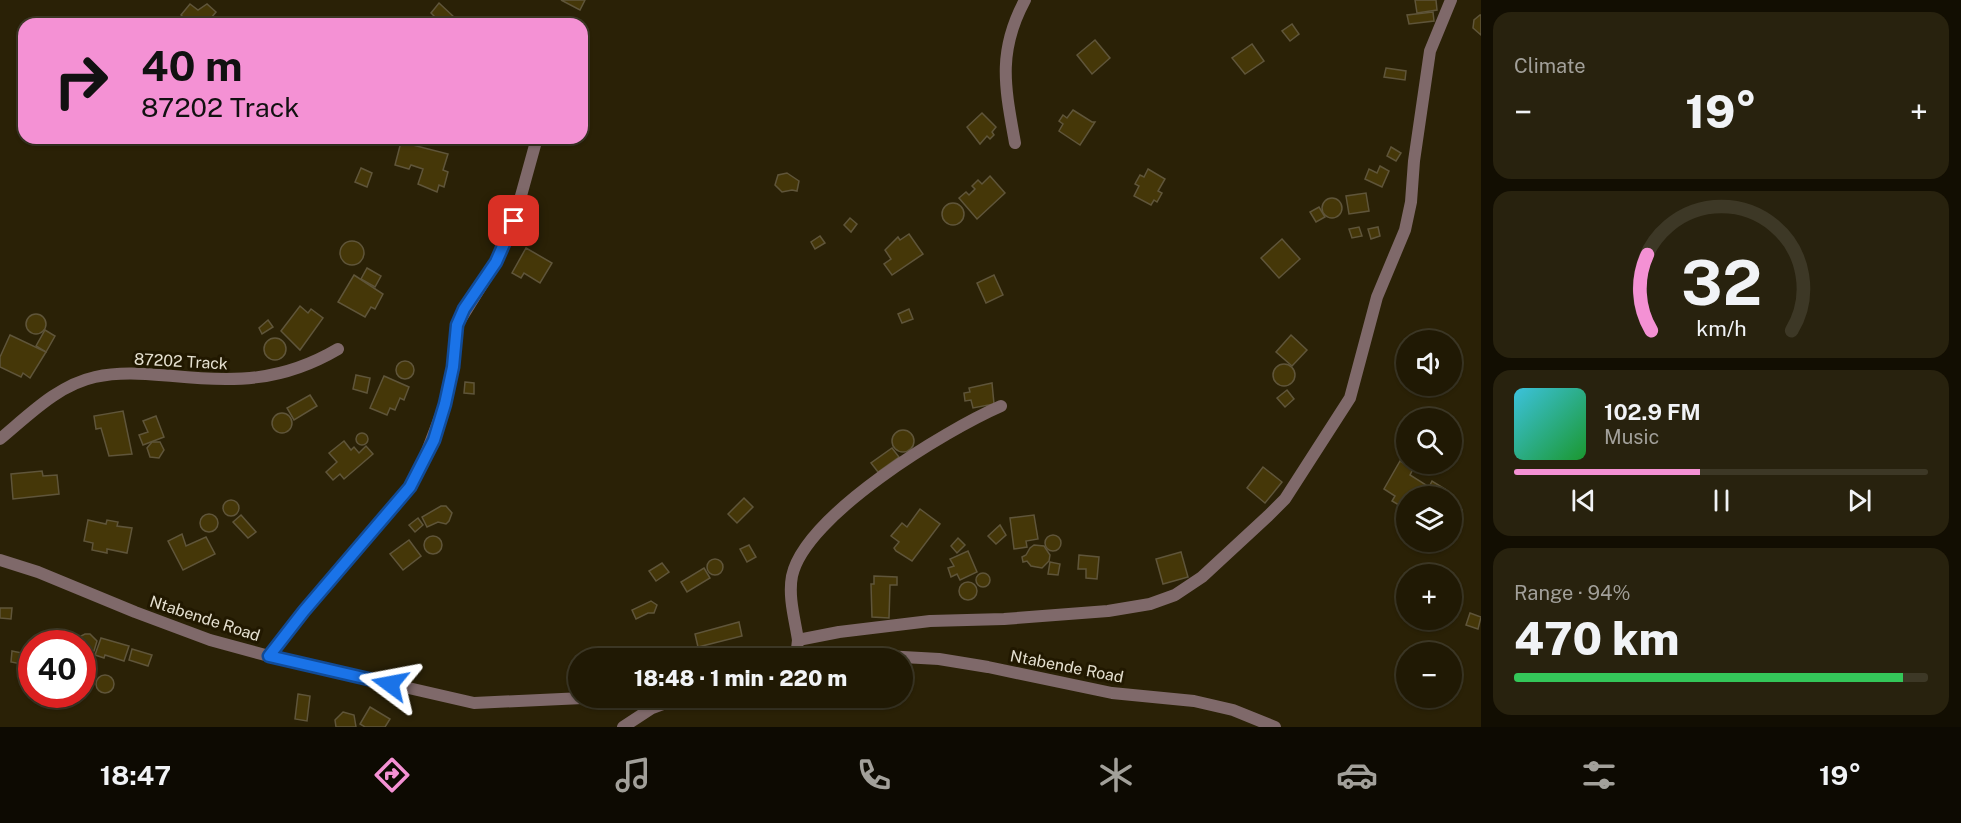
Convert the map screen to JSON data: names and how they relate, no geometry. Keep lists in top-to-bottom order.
{
  "streets": {
    "street": ["87202 Track", "Ntabende Road"]
  },
  "page": {
    "tile": [
      "Climate",
      ["Range · 94%", "470 km"]
    ],
    "turn": ["40 m", "87202 Track"],
    "heat": ["−", "19°", "+"],
    "map_buttons": ["+", "−"],
    "song": ["102.9 FM", "Music"],
    "limit": "40",
    "trip": "18:48 · 1 min · 220 m",
    "tabs": ["18:47", "19°"],
    "gauge": ["32", "km/h"]
  }
}
